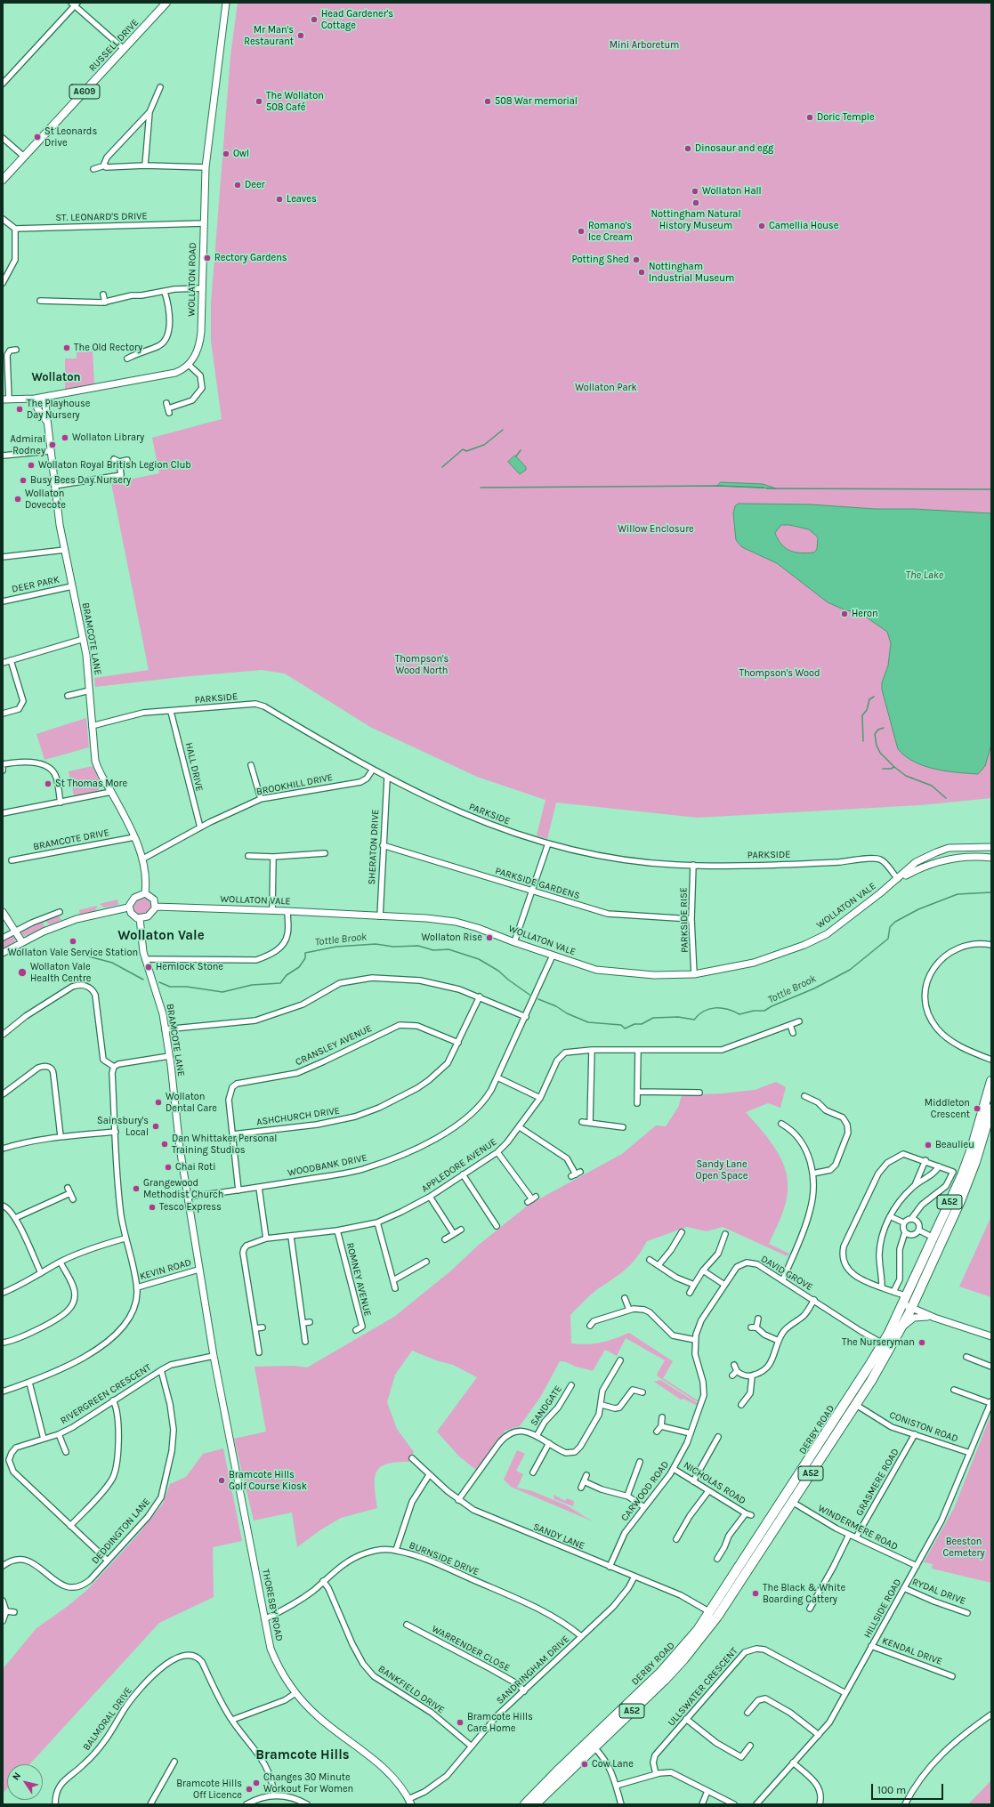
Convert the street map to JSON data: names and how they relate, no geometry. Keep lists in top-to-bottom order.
{
  "streets": {
    "highway": ["A52", "DERBY ROAD"],
    "main road": ["RUSSELL DRIVE", "A609"],
    "street": [
      "ST. LEONARD'S DRIVE",
      "WOLLATON ROAD",
      "DEER PARK",
      "BRAMCOTE LANE",
      "PARKSIDE",
      "HALL DRIVE",
      "BROOKHILL DRIVE",
      "BRAMCOTE DRIVE",
      "SHERATON DRIVE",
      "PARKSIDE GARDENS",
      "WOLLATON VALE",
      "PARKSIDE RISE",
      "CRANSLEY AVENUE",
      "ASHCHURCH DRIVE",
      "WOODBANK DRIVE",
      "APPLEDORE AVENUE",
      "KEVIN ROAD",
      "DAVID GROVE",
      "ROMNEY AVENUE",
      "RIVERGREEN CRESCENT",
      "SANDGATE",
      "CONISTON ROAD",
      "GRASMERE ROAD",
      "NICHOLAS ROAD",
      "CARWOOD ROAD",
      "WINDERMERE ROAD",
      "DEDDINGTON LANE",
      "SANDY LANE",
      "BURNSIDE DRIVE",
      "RYDAL DRIVE",
      "THORESBY ROAD",
      "HILLSIDE ROAD",
      "WARRENDER CLOSE",
      "KENDAL DRIVE",
      "SANDRINGHAM DRIVE",
      "ULLSWATER CRESCENT",
      "BANKFIELD DRIVE",
      "BALMORAL DRIVE"
    ]
  },
  "crossings": [
    ["ST. LEONARD'S DRIVE", "WOLLATON ROAD"],
    ["DEER PARK", "BRAMCOTE LANE"],
    ["BRAMCOTE LANE", "PARKSIDE"],
    ["BRAMCOTE LANE", "BROOKHILL DRIVE"],
    ["BRAMCOTE LANE", "BRAMCOTE DRIVE"],
    ["BRAMCOTE LANE", "WOLLATON VALE"],
    ["BRAMCOTE LANE", "WOODBANK DRIVE"],
    ["BRAMCOTE LANE", "KEVIN ROAD"],
    ["BRAMCOTE LANE", "RIVERGREEN CRESCENT"],
    ["BRAMCOTE LANE", "THORESBY ROAD"],
    ["PARKSIDE", "HALL DRIVE"],
    ["PARKSIDE", "BROOKHILL DRIVE"],
    ["PARKSIDE", "SHERATON DRIVE"],
    ["PARKSIDE", "WOLLATON VALE"],
    ["PARKSIDE", "PARKSIDE RISE"],
    ["HALL DRIVE", "BROOKHILL DRIVE"],
    ["SHERATON DRIVE", "PARKSIDE GARDENS"],
    ["SHERATON DRIVE", "WOLLATON VALE"],
    ["PARKSIDE GARDENS", "PARKSIDE RISE"],
    ["WOLLATON VALE", "PARKSIDE RISE"],
    ["WOLLATON VALE", "WOODBANK DRIVE"],
    ["CRANSLEY AVENUE", "ASHCHURCH DRIVE"],
    ["CRANSLEY AVENUE", "WOODBANK DRIVE"],
    ["APPLEDORE AVENUE", "ROMNEY AVENUE"],
    ["DAVID GROVE", "DERBY ROAD"],
    ["DAVID GROVE", "CARWOOD ROAD"],
    ["RIVERGREEN CRESCENT", "DEDDINGTON LANE"],
    ["RIVERGREEN CRESCENT", "THORESBY ROAD"],
    ["CONISTON ROAD", "DERBY ROAD"],
    ["CONISTON ROAD", "GRASMERE ROAD"],
    ["CONISTON ROAD", "HILLSIDE ROAD"],
    ["DERBY ROAD", "WINDERMERE ROAD"],
    ["DERBY ROAD", "SANDY LANE"],
    ["GRASMERE ROAD", "WINDERMERE ROAD"],
    ["NICHOLAS ROAD", "CARWOOD ROAD"],
    ["CARWOOD ROAD", "SANDY LANE"],
    ["WINDERMERE ROAD", "HILLSIDE ROAD"],
    ["SANDY LANE", "SANDRINGHAM DRIVE"],
    ["BURNSIDE DRIVE", "THORESBY ROAD"],
    ["BURNSIDE DRIVE", "SANDRINGHAM DRIVE"],
    ["BURNSIDE DRIVE", "BANKFIELD DRIVE"],
    ["RYDAL DRIVE", "HILLSIDE ROAD"],
    ["THORESBY ROAD", "SANDRINGHAM DRIVE"],
    ["HILLSIDE ROAD", "KENDAL DRIVE"],
    ["HILLSIDE ROAD", "ULLSWATER CRESCENT"],
    ["WARRENDER CLOSE", "SANDRINGHAM DRIVE"],
    ["SANDRINGHAM DRIVE", "BANKFIELD DRIVE"]
  ],
  "districts": ["Wollaton", "Wollaton Vale", "Bramcote Hills"],
  "water": ["The Lake", "Tottle Brook"],
  "parks": [
    "Mini Arboretum",
    "Wollaton Park",
    "Willow Enclosure",
    "Thompson's Wood North",
    "Thompson's Wood",
    "Sandy Lane Open Space",
    "Beeston Cemetery"
  ],
  "places": [
    "Head Gardener's Cottage",
    "Mr Man's Restaurant",
    "The Wollaton 508 Café",
    "508 War memorial",
    "Doric Temple",
    "St Leonards Drive",
    "Dinosaur and egg",
    "Owl",
    "Deer",
    "Wollaton Hall",
    "Leaves",
    "Nottingham Natural History Museum",
    "Camellia House",
    "Romano's Ice Cream",
    "Rectory Gardens",
    "Potting Shed",
    "Nottingham Industrial Museum",
    "The Old Rectory",
    "The Playhouse Day Nursery",
    "Wollaton Library",
    "Admiral Rodney",
    "Wollaton Royal British Legion Club",
    "Busy Bees Day Nursery",
    "Wollaton Dovecote",
    "Heron",
    "St Thomas More",
    "Wollaton Rise",
    "Wollaton Vale Service Station",
    "Hemlock Stone",
    "Wollaton Vale Health Centre",
    "Wollaton Dental Care",
    "Middleton Crescent",
    "Sainsbury's Local",
    "Dan Whittaker Personal Training Studios",
    "Beaulieu",
    "Chai Roti",
    "Grangewood Methodist Church",
    "Tesco Express",
    "The Nurseryman",
    "Bramcote Hills Golf Course Kiosk",
    "The Black & White Boarding Cattery",
    "Bramcote Hills Care Home",
    "Cow Lane",
    "Changes 30 Minute Workout For Women",
    "Bramcote Hills Off Licence"
  ],
  "scale_bar": "100 m",
  "north": "top left"
}
